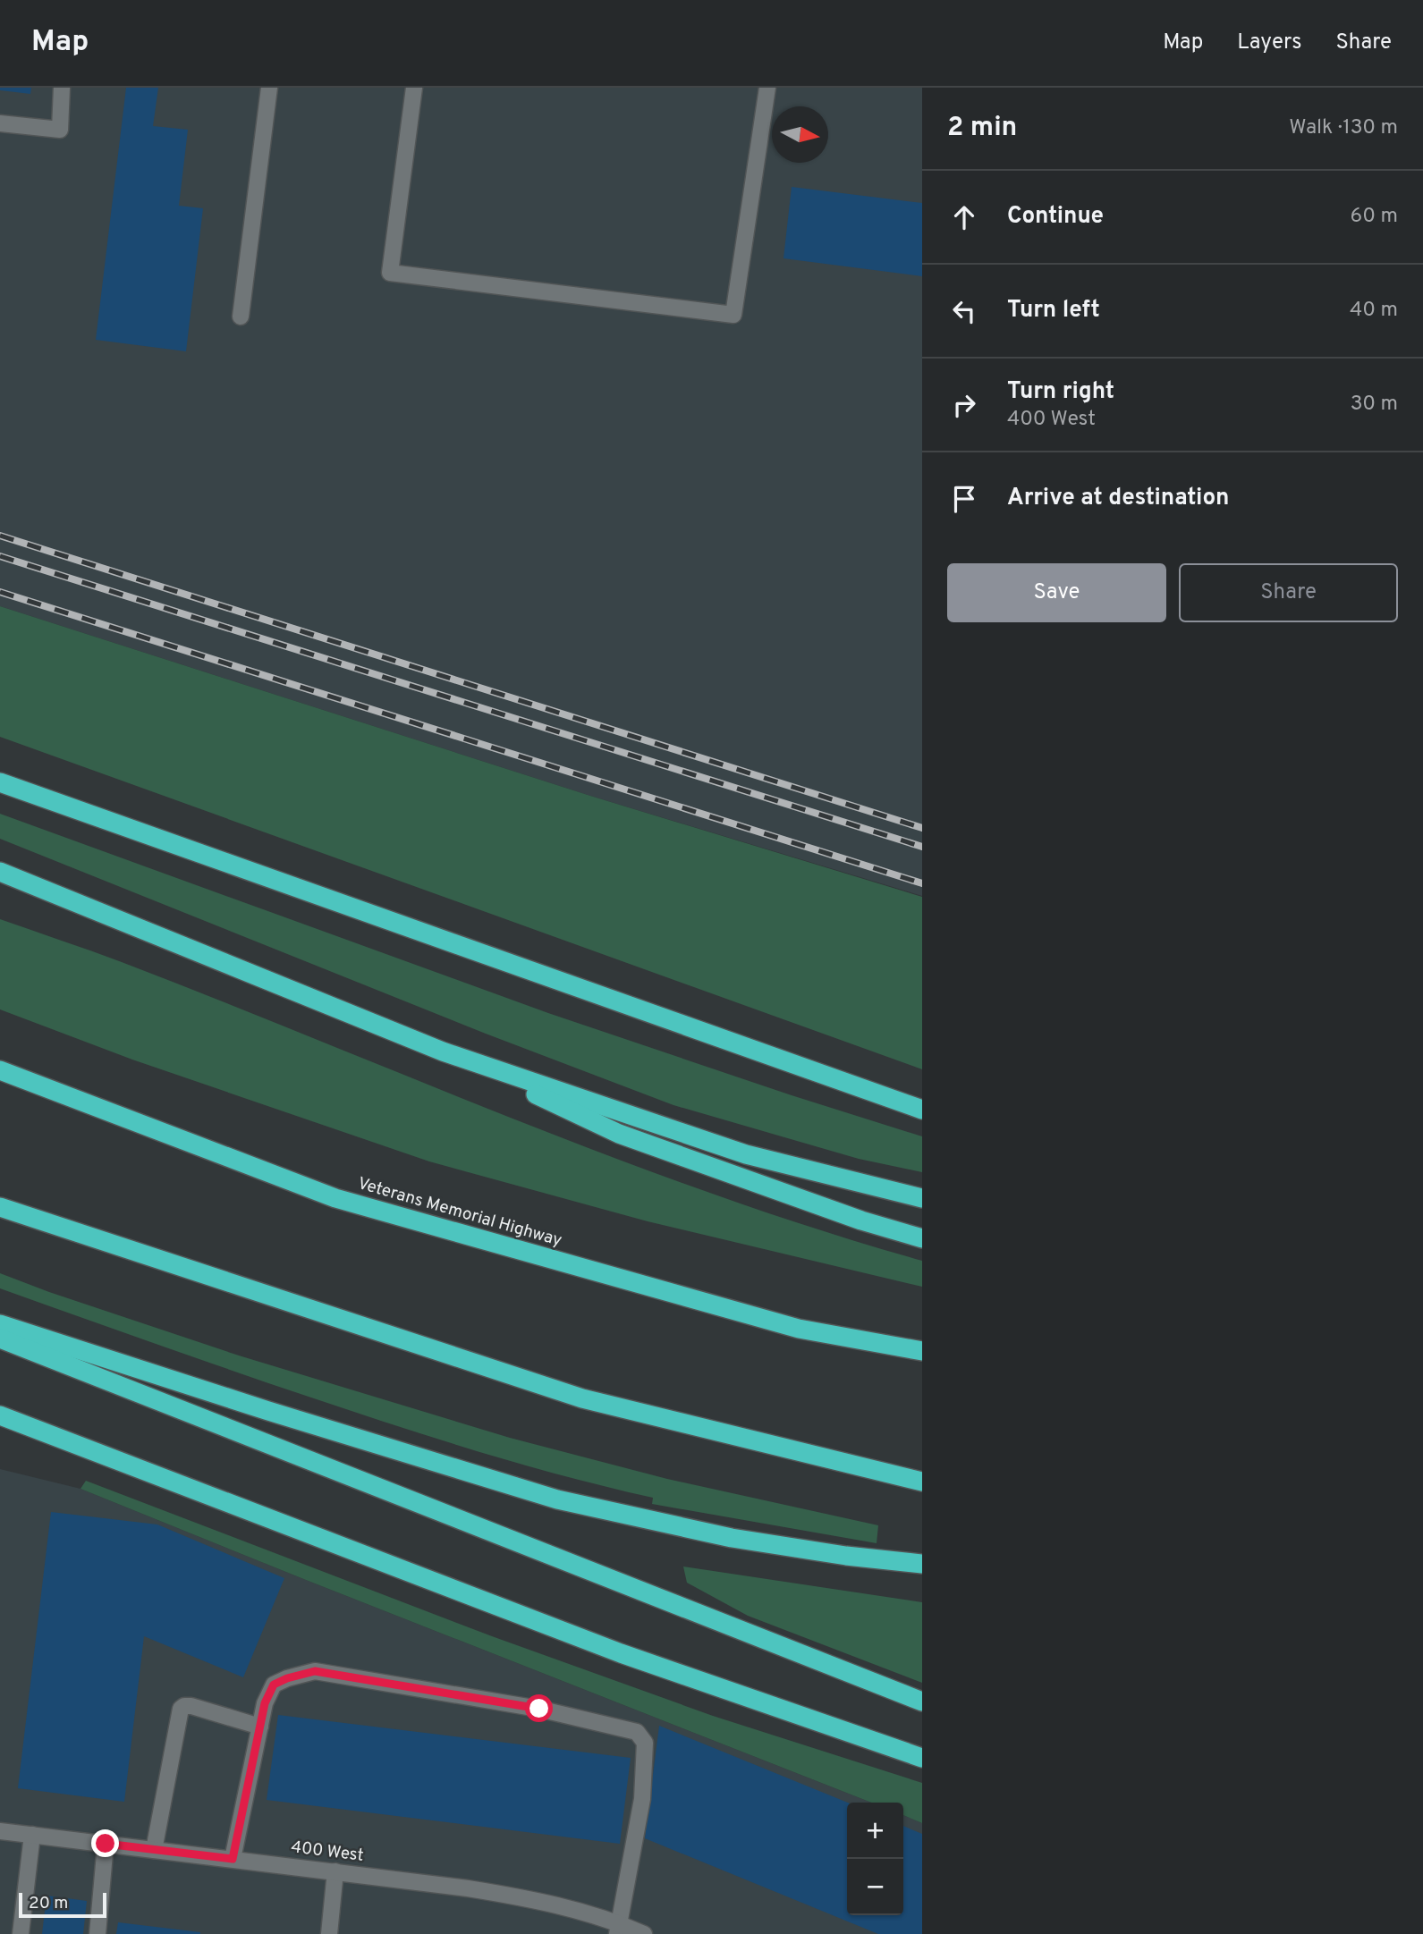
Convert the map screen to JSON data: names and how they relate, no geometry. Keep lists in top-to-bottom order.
{
  "streets": {
    "highway": ["Veterans Memorial Highway"],
    "street": ["400 West"]
  },
  "scale_bar": "20 m",
  "north": "right",
  "page": {
    "header": "Map",
    "nav": ["Map", "Layers", "Share"],
    "heading": ["2 min", "Walk · 130 m"],
    "list": [
      ["Continue", "60 m"],
      ["Turn left", "40 m"],
      ["Turn right", "400 West", "30 m"],
      "Arrive at destination"
    ],
    "buttons": ["Save", "Share"],
    "map_buttons": ["+", "−"],
    "scale": "20 m"
  }
}
